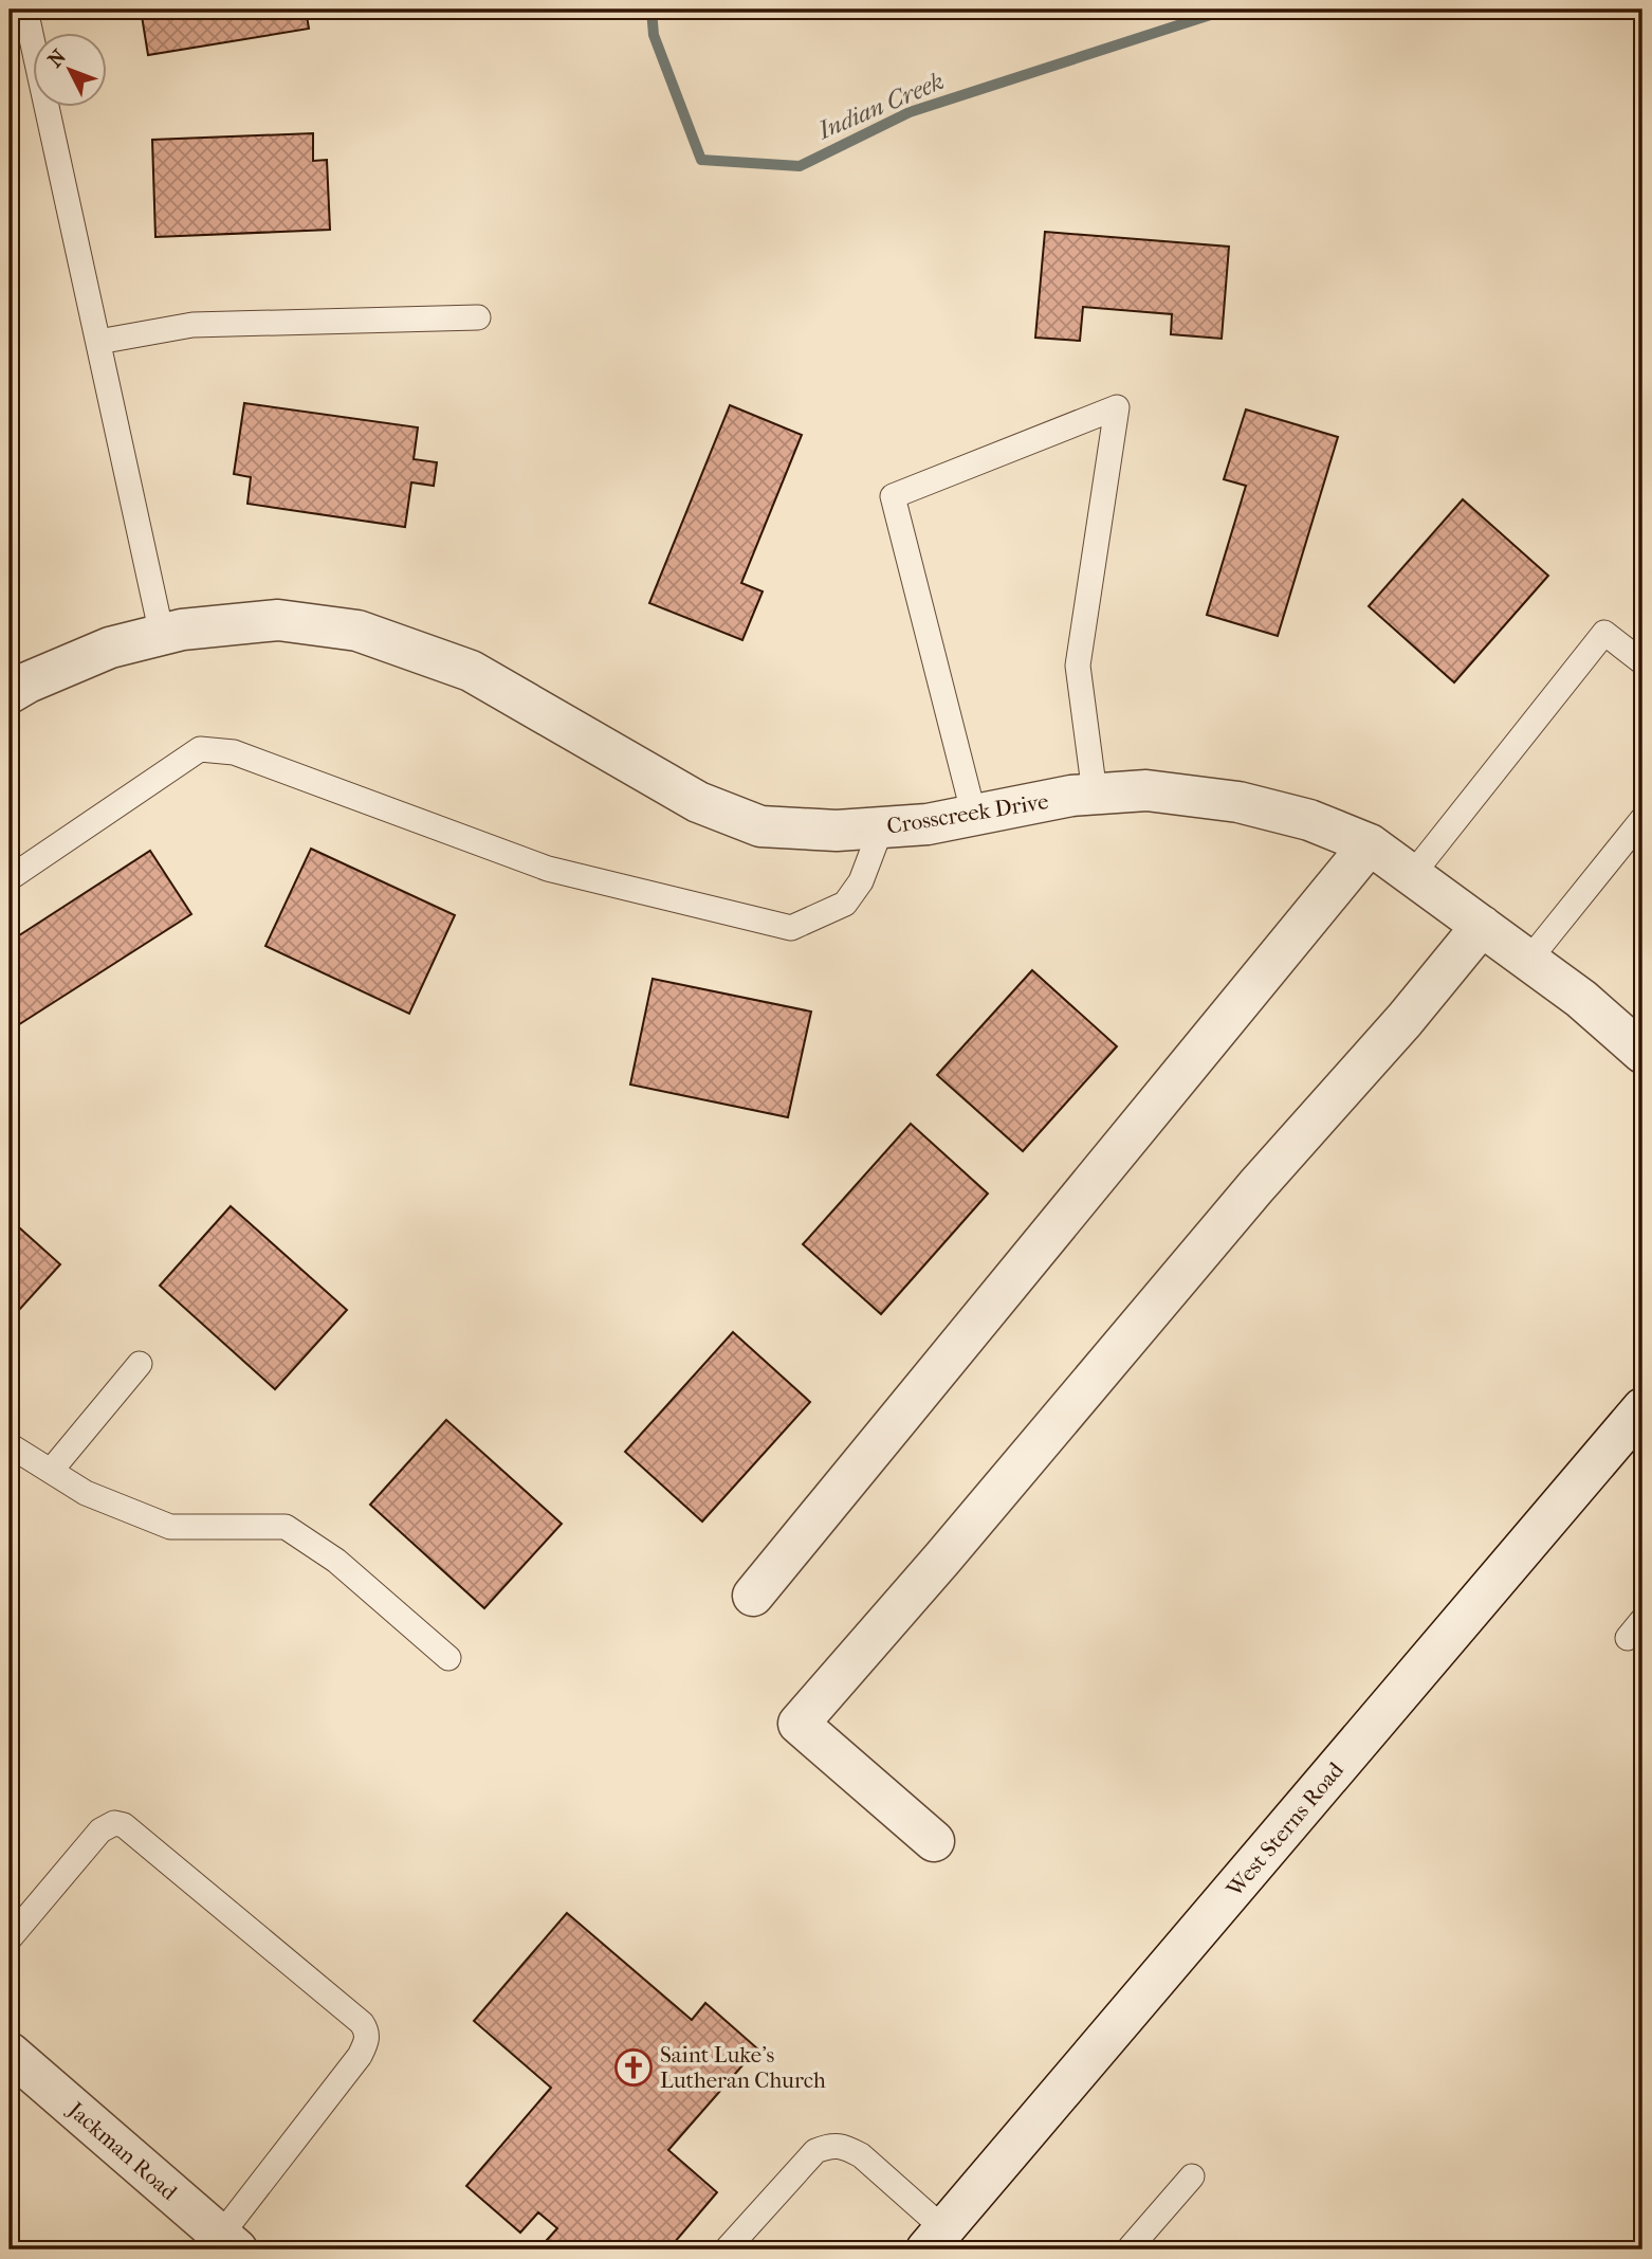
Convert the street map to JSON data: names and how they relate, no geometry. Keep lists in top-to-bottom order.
{
  "streets": {
    "street": ["Crosscreek Drive", "West Sterns Road", "Jackman Road"]
  },
  "water": ["Indian Creek"],
  "places": {
    "church": ["Saint Luke's Lutheran Church"]
  },
  "north": "top left"
}
